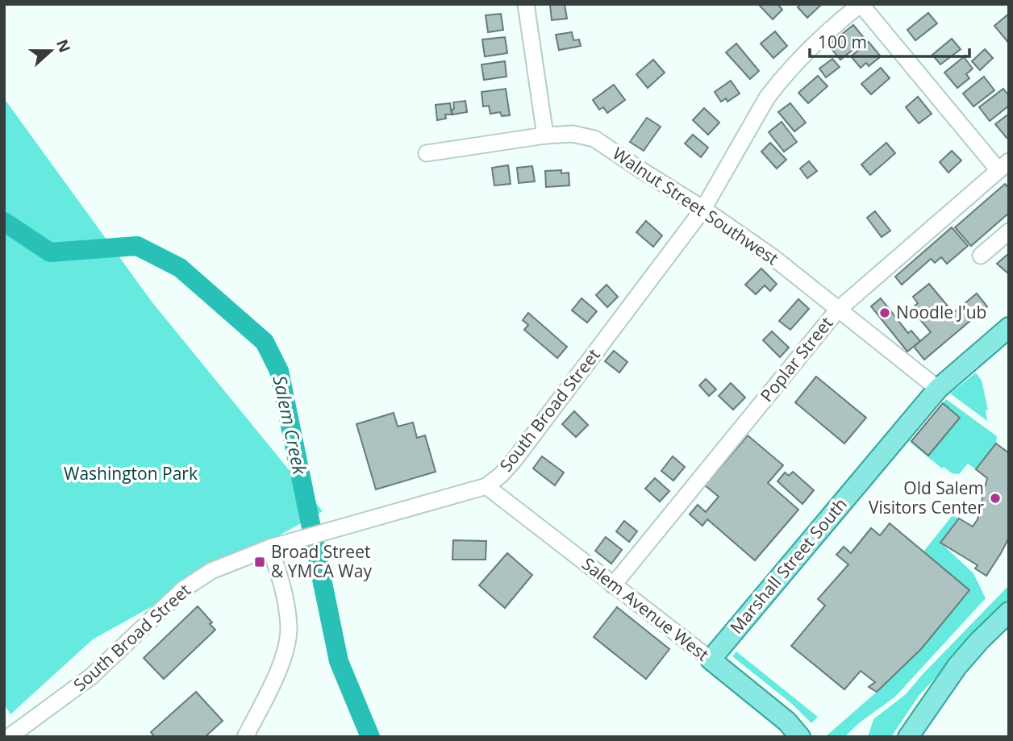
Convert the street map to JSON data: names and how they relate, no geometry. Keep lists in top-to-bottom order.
{
  "streets": {
    "main road": ["Marshall Street South", "Salem Avenue West"],
    "street": ["Walnut Street Southwest", "Poplar Street", "South Broad Street"]
  },
  "crossings": [
    ["Walnut Street Southwest", "Poplar Street"],
    ["Walnut Street Southwest", "South Broad Street"],
    ["Walnut Street Southwest", "Marshall Street South"],
    ["Poplar Street", "Salem Avenue West"],
    ["South Broad Street", "Salem Avenue West"],
    ["Marshall Street South", "Salem Avenue West"]
  ],
  "water": ["Salem Creek"],
  "parks": ["Washington Park"],
  "places": {
    "other": ["Noodle J'ub", "Old Salem Visitors Center"],
    "transit": ["Broad Street & YMCA Way"]
  },
  "scale_bar": "100 m",
  "north": "right"
}
